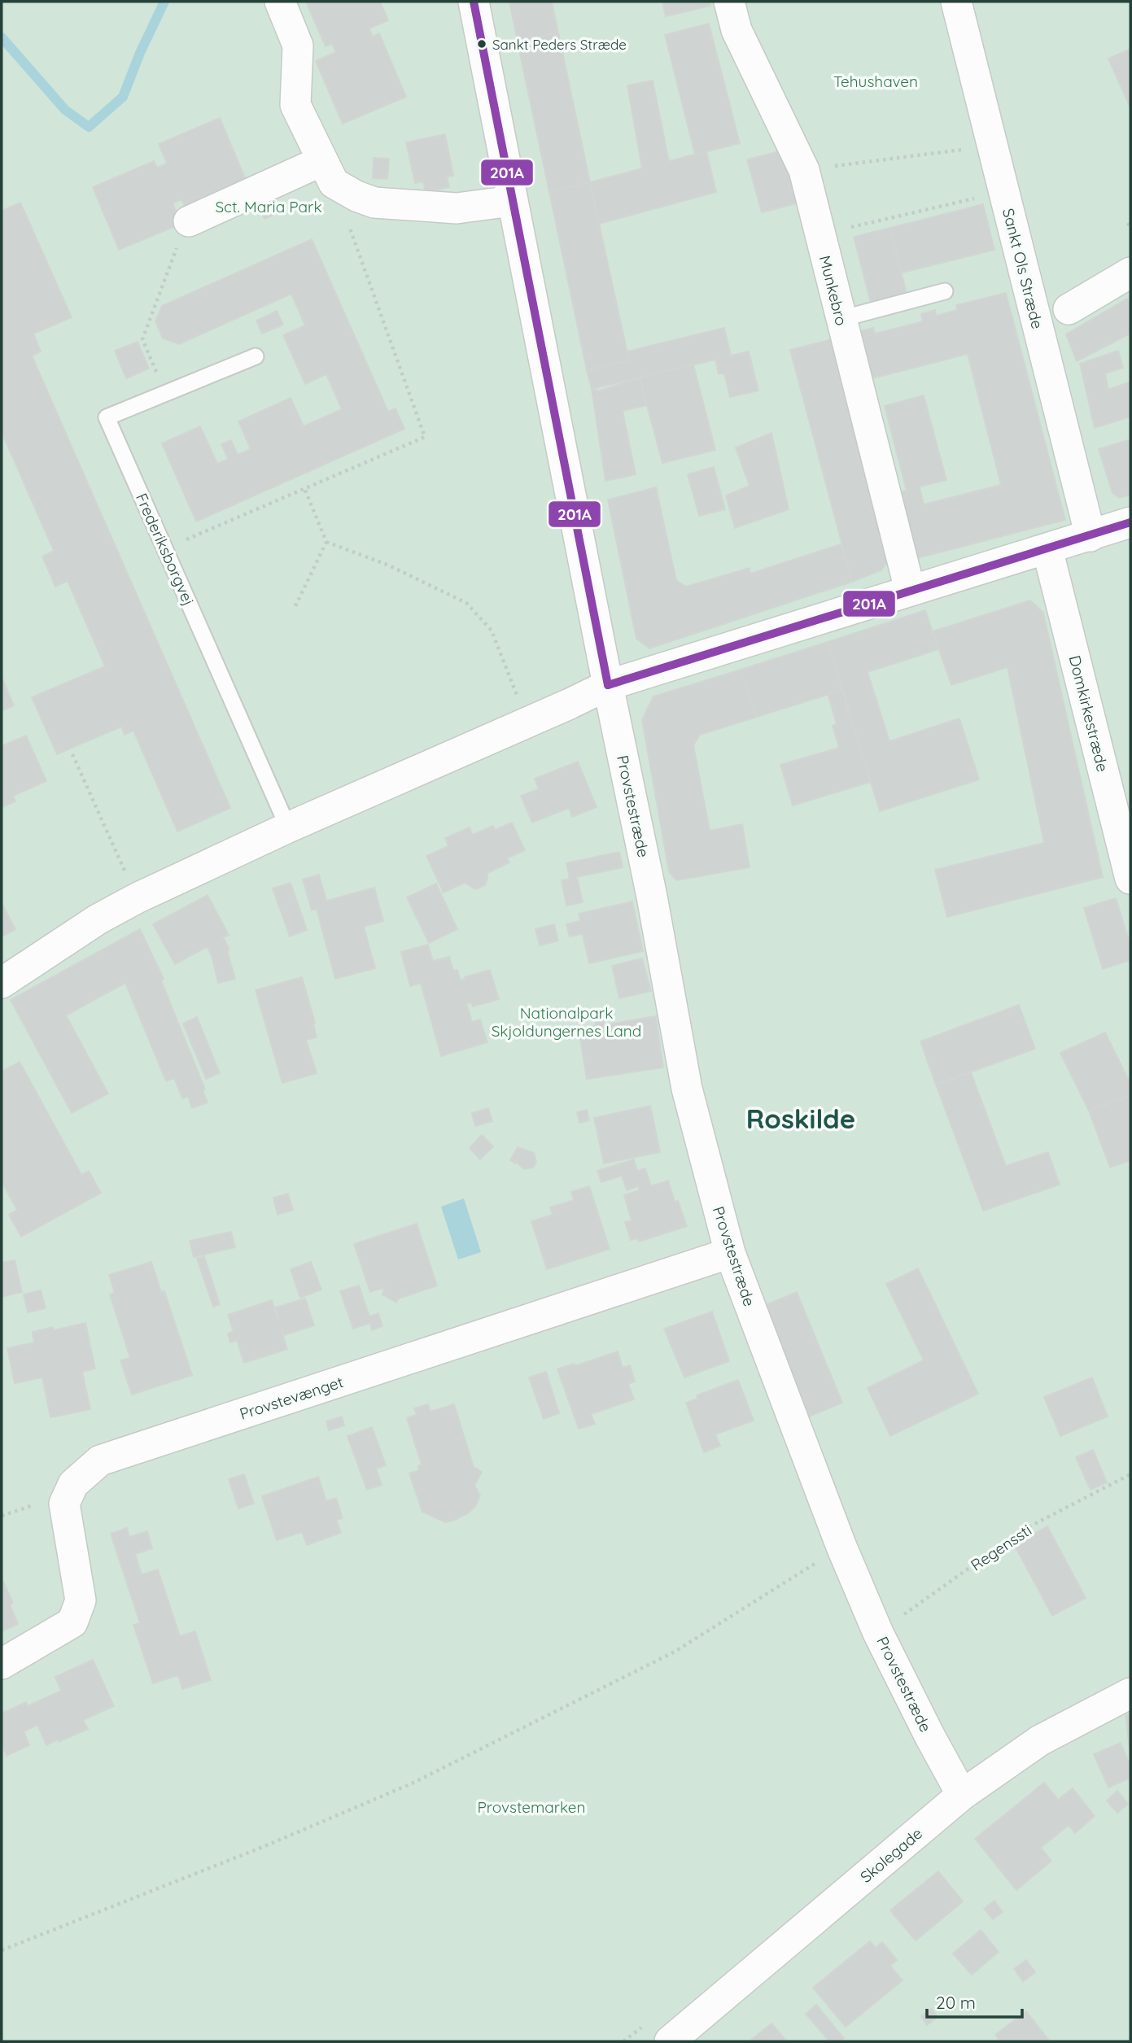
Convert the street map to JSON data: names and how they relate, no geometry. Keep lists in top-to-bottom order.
{
  "streets": {
    "street": [
      "Sankt Ols Stræde",
      "Munkebro",
      "Domkirkestræde",
      "Provstestræde",
      "Provstevænget",
      "Skolegade"
    ],
    "lane": ["Frederiksborgvej"],
    "path": ["Regenssti"]
  },
  "crossings": [
    ["Provstestræde", "Provstevænget"],
    ["Provstestræde", "Regenssti"],
    ["Provstestræde", "Skolegade"]
  ],
  "districts": ["Roskilde"],
  "parks": [
    "Tehushaven",
    "Sct. Maria Park",
    "Nationalpark Skjoldungernes Land",
    "Provstemarken"
  ],
  "places": ["Sankt Peders Stræde"],
  "lines": ["transit line 201A"],
  "scale_bar": "20 m"
}
